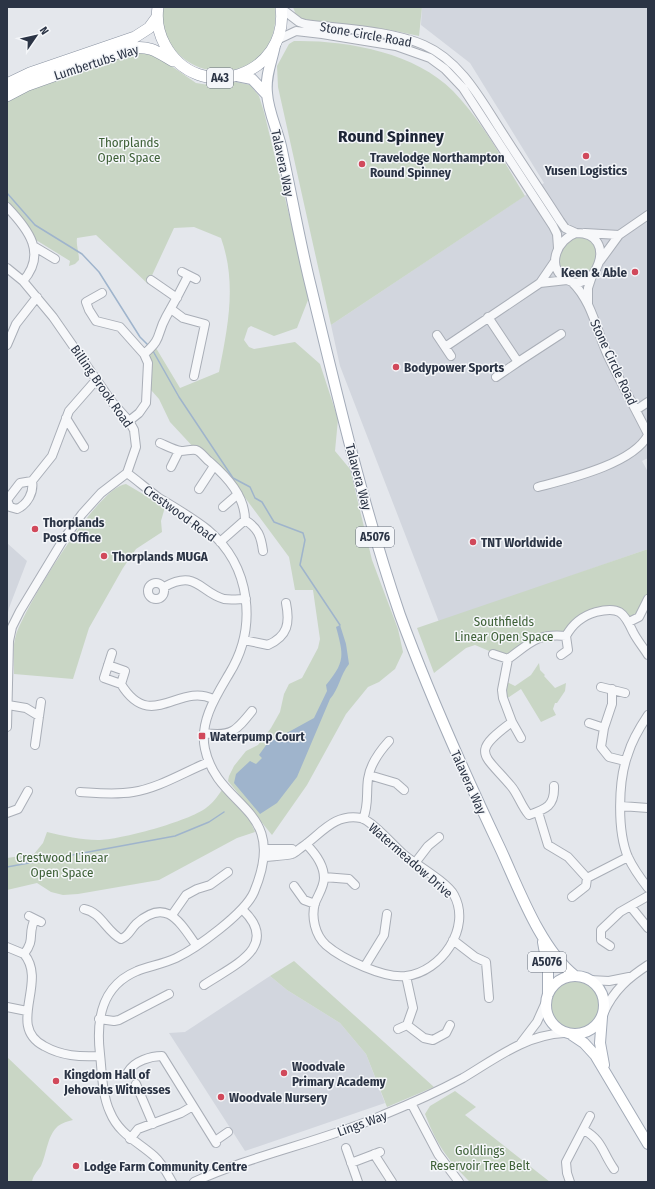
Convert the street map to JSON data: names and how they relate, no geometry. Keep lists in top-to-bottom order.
{
  "streets": {
    "highway": ["Lumbertubs Way", "A43"],
    "main road": ["Talavera Way", "A5076"],
    "street": [
      "Stone Circle Road",
      "Billing Brook Road",
      "Crestwood Road",
      "Watermeadow Drive",
      "Lings Way"
    ]
  },
  "crossings": [
    ["Stone Circle Road", "A43"],
    ["Stone Circle Road", "Talavera Way"],
    ["Lumbertubs Way", "A43"],
    ["A43", "Talavera Way"],
    ["Talavera Way", "Lings Way"],
    ["Billing Brook Road", "Crestwood Road"],
    ["Crestwood Road", "Watermeadow Drive"]
  ],
  "districts": ["Round Spinney"],
  "parks": [
    "Thorplands Open Space",
    "Southfields Linear Open Space",
    "Crestwood Linear Open Space",
    "Goldlings Reservoir Tree Belt"
  ],
  "places": {
    "other": [
      "Yusen Logistics",
      "Travelodge Northampton Round Spinney",
      "Keen & Able",
      "Bodypower Sports",
      "Thorplands Post Office",
      "TNT Worldwide",
      "Thorplands MUGA",
      "Woodvale Primary Academy",
      "Kingdom Hall of Jehovahs Witnesses",
      "Woodvale Nursery",
      "Lodge Farm Community Centre"
    ],
    "transit": ["Waterpump Court"]
  },
  "north": "top right"
}
